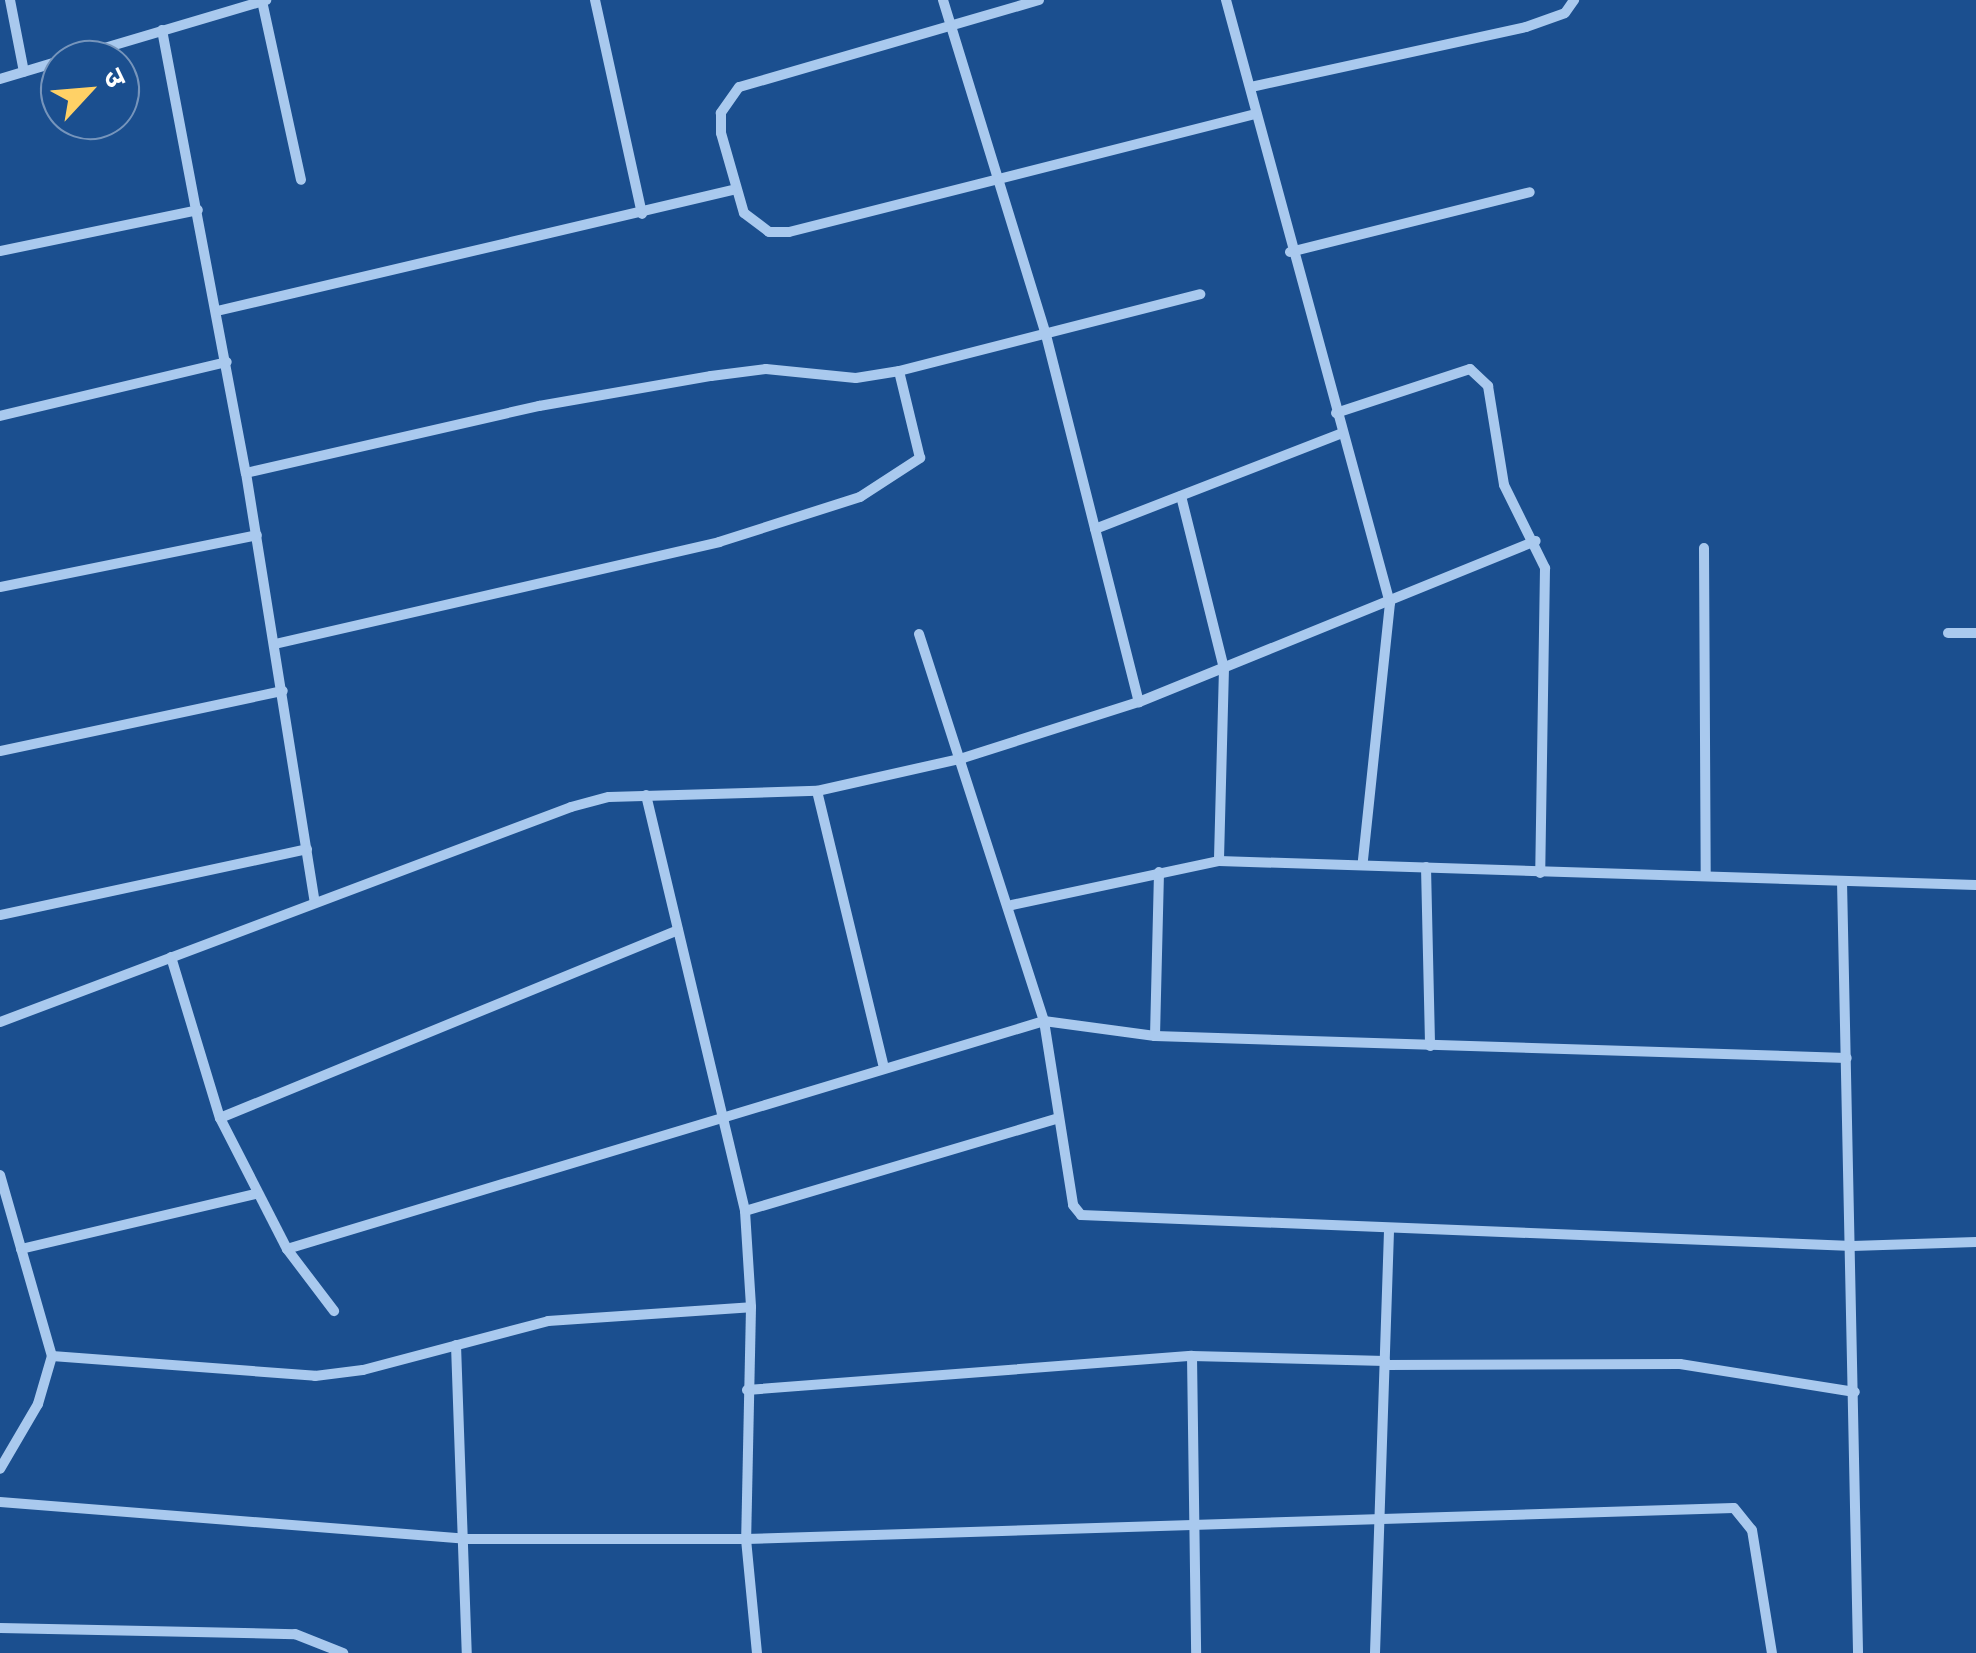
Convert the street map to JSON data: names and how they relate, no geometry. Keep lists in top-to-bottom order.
{
  "north": "top right"
}
